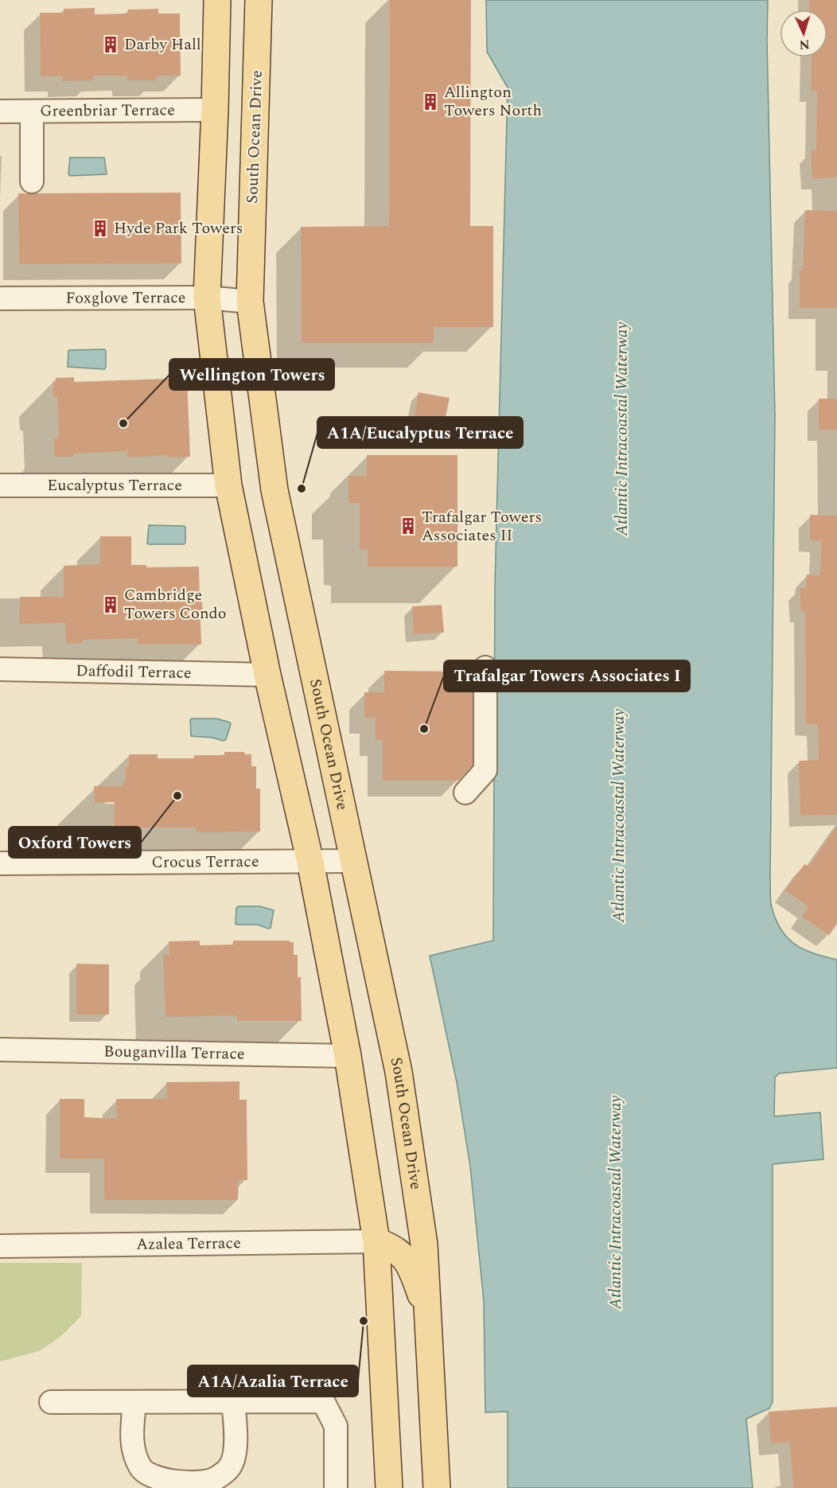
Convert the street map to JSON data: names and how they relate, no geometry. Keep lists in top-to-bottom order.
{
  "streets": {
    "main road": ["South Ocean Drive"],
    "street": [
      "Greenbriar Terrace",
      "Foxglove Terrace",
      "Eucalyptus Terrace",
      "Daffodil Terrace",
      "Crocus Terrace",
      "Bouganvilla Terrace",
      "Azalea Terrace"
    ]
  },
  "crossings": [
    ["South Ocean Drive", "Foxglove Terrace"],
    ["South Ocean Drive", "Crocus Terrace"]
  ],
  "water": ["Atlantic Intracoastal Waterway"],
  "places": {
    "building": [
      "Darby Hall",
      "Allington Towers North",
      "Hyde Park Towers",
      "Trafalgar Towers Associates II",
      "Cambridge Towers Condo"
    ],
    "other": [
      "Wellington Towers",
      "A1A/Eucalyptus Terrace",
      "Trafalgar Towers Associates I",
      "Oxford Towers",
      "A1A/Azalia Terrace"
    ]
  },
  "north": "bottom"
}
